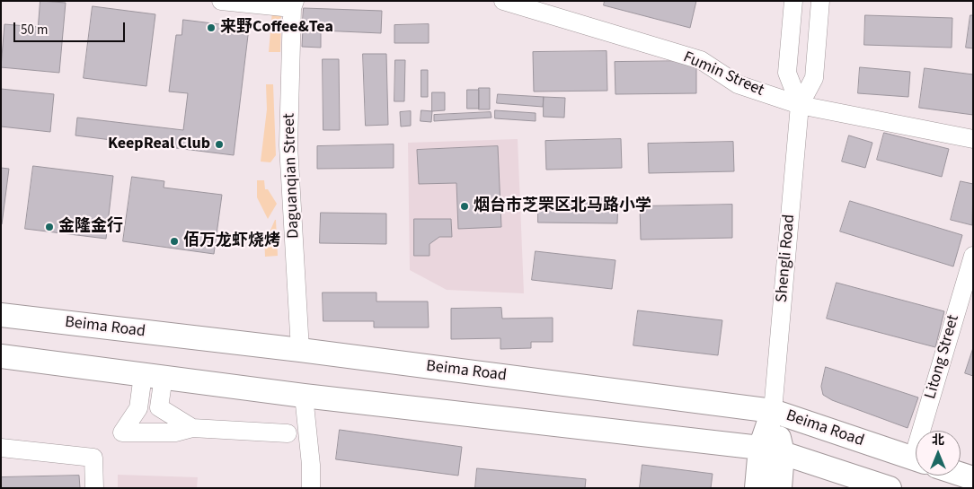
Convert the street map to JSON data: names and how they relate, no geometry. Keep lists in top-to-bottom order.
{
  "streets": {
    "main road": ["Shengli Road", "Beima Road"],
    "street": ["Fumin Street", "Daguanqian Street", "Litong Street"]
  },
  "crossings": [
    ["Fumin Street", "Shengli Road"],
    ["Daguanqian Street", "Beima Road"],
    ["Shengli Road", "Beima Road"]
  ],
  "places": [
    "来野Coffee&Tea",
    "KeepReal Club",
    "烟台市芝罘区北马路小学",
    "金隆金行",
    "佰万龙虾烧烤"
  ],
  "scale_bar": "50 m",
  "north": "top"
}
